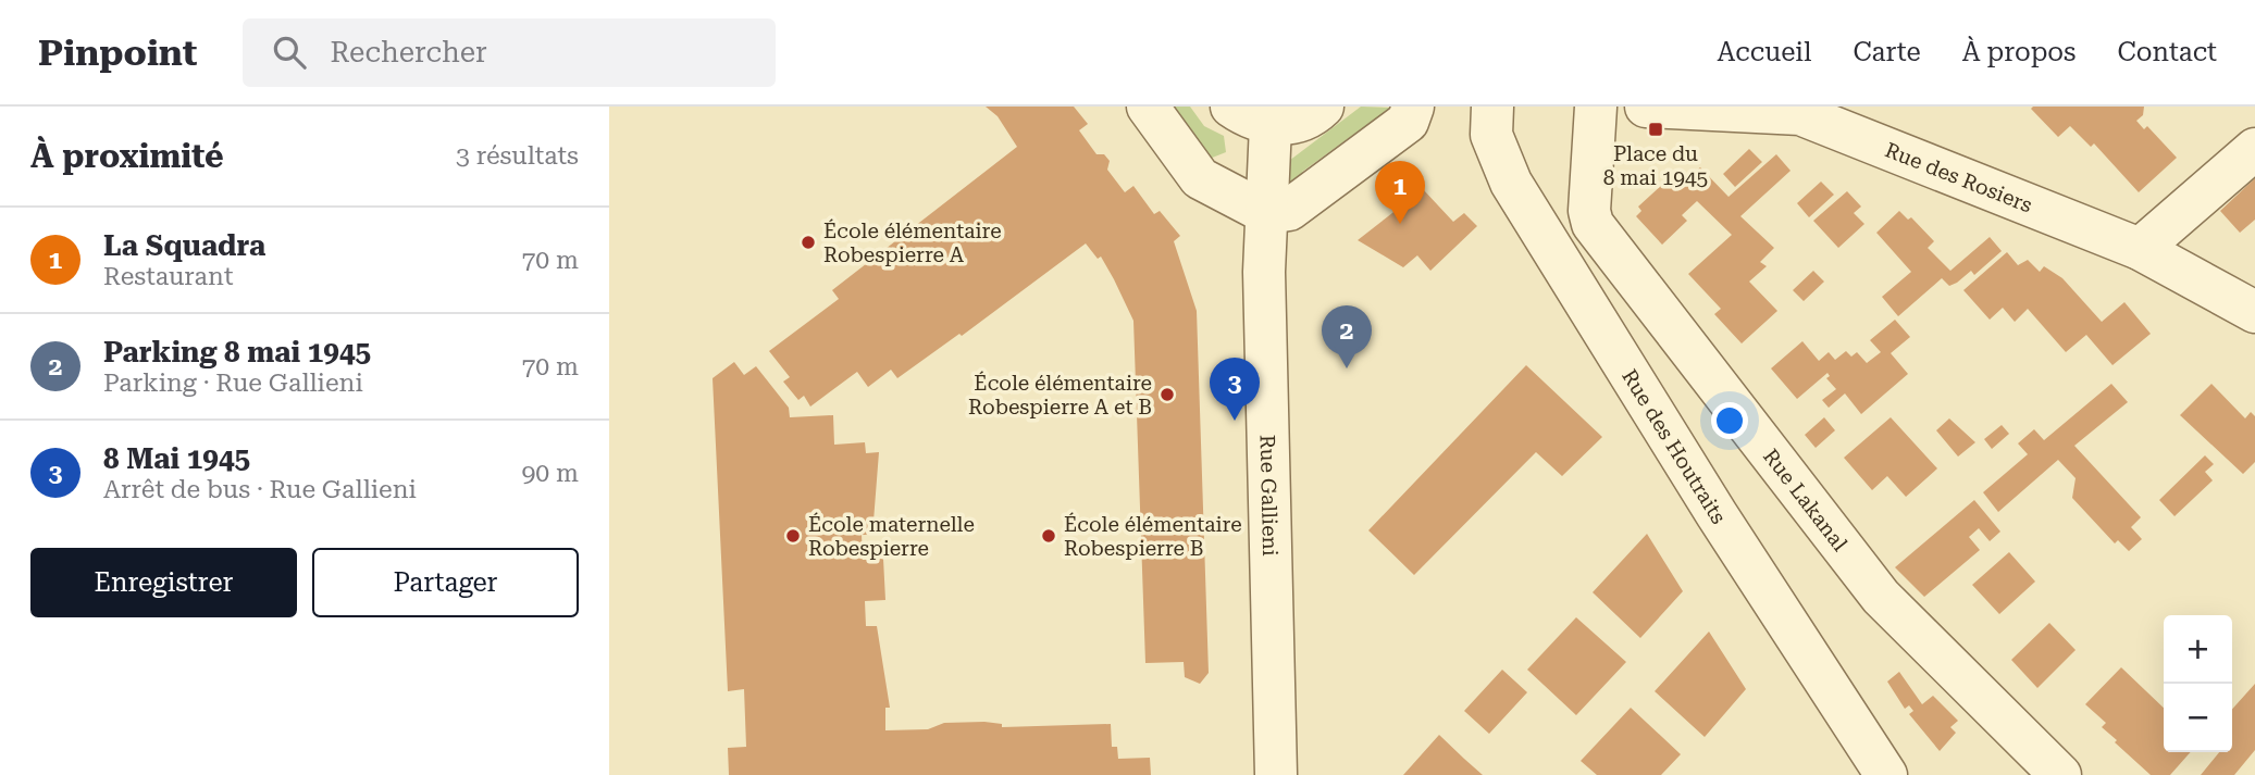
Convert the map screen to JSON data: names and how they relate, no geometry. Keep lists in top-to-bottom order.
{
  "streets": {
    "street": [
      "Rue des Rosiers",
      "Rue des Houtraits",
      "Rue Gallieni",
      "Rue Lakanal"
    ]
  },
  "places": {
    "transit": ["Place du 8 mai 1945"],
    "other": [
      "École élémentaire Robespierre A",
      "École élémentaire Robespierre A et B",
      "École maternelle Robespierre",
      "École élémentaire Robespierre B"
    ]
  },
  "page": {
    "header": "Pinpoint",
    "search": "Rechercher",
    "nav": [
      "Accueil",
      "Carte",
      "À propos",
      "Contact"
    ],
    "heading": ["À proximité", "3 résultats"],
    "pins": ["1", "2", "3"],
    "list": [
      {
        "mark": "1",
        "name": "La Squadra",
        "note": "Restaurant",
        "value": "70 m"
      },
      {
        "mark": "2",
        "name": "Parking 8 mai 1945",
        "note": "Parking · Rue Gallieni",
        "value": "70 m"
      },
      {
        "mark": "3",
        "name": "8 Mai 1945",
        "note": "Arrêt de bus · Rue Gallieni",
        "value": "90 m"
      }
    ],
    "buttons": ["Enregistrer", "Partager"],
    "map_buttons": ["+", "−"]
  }
}
